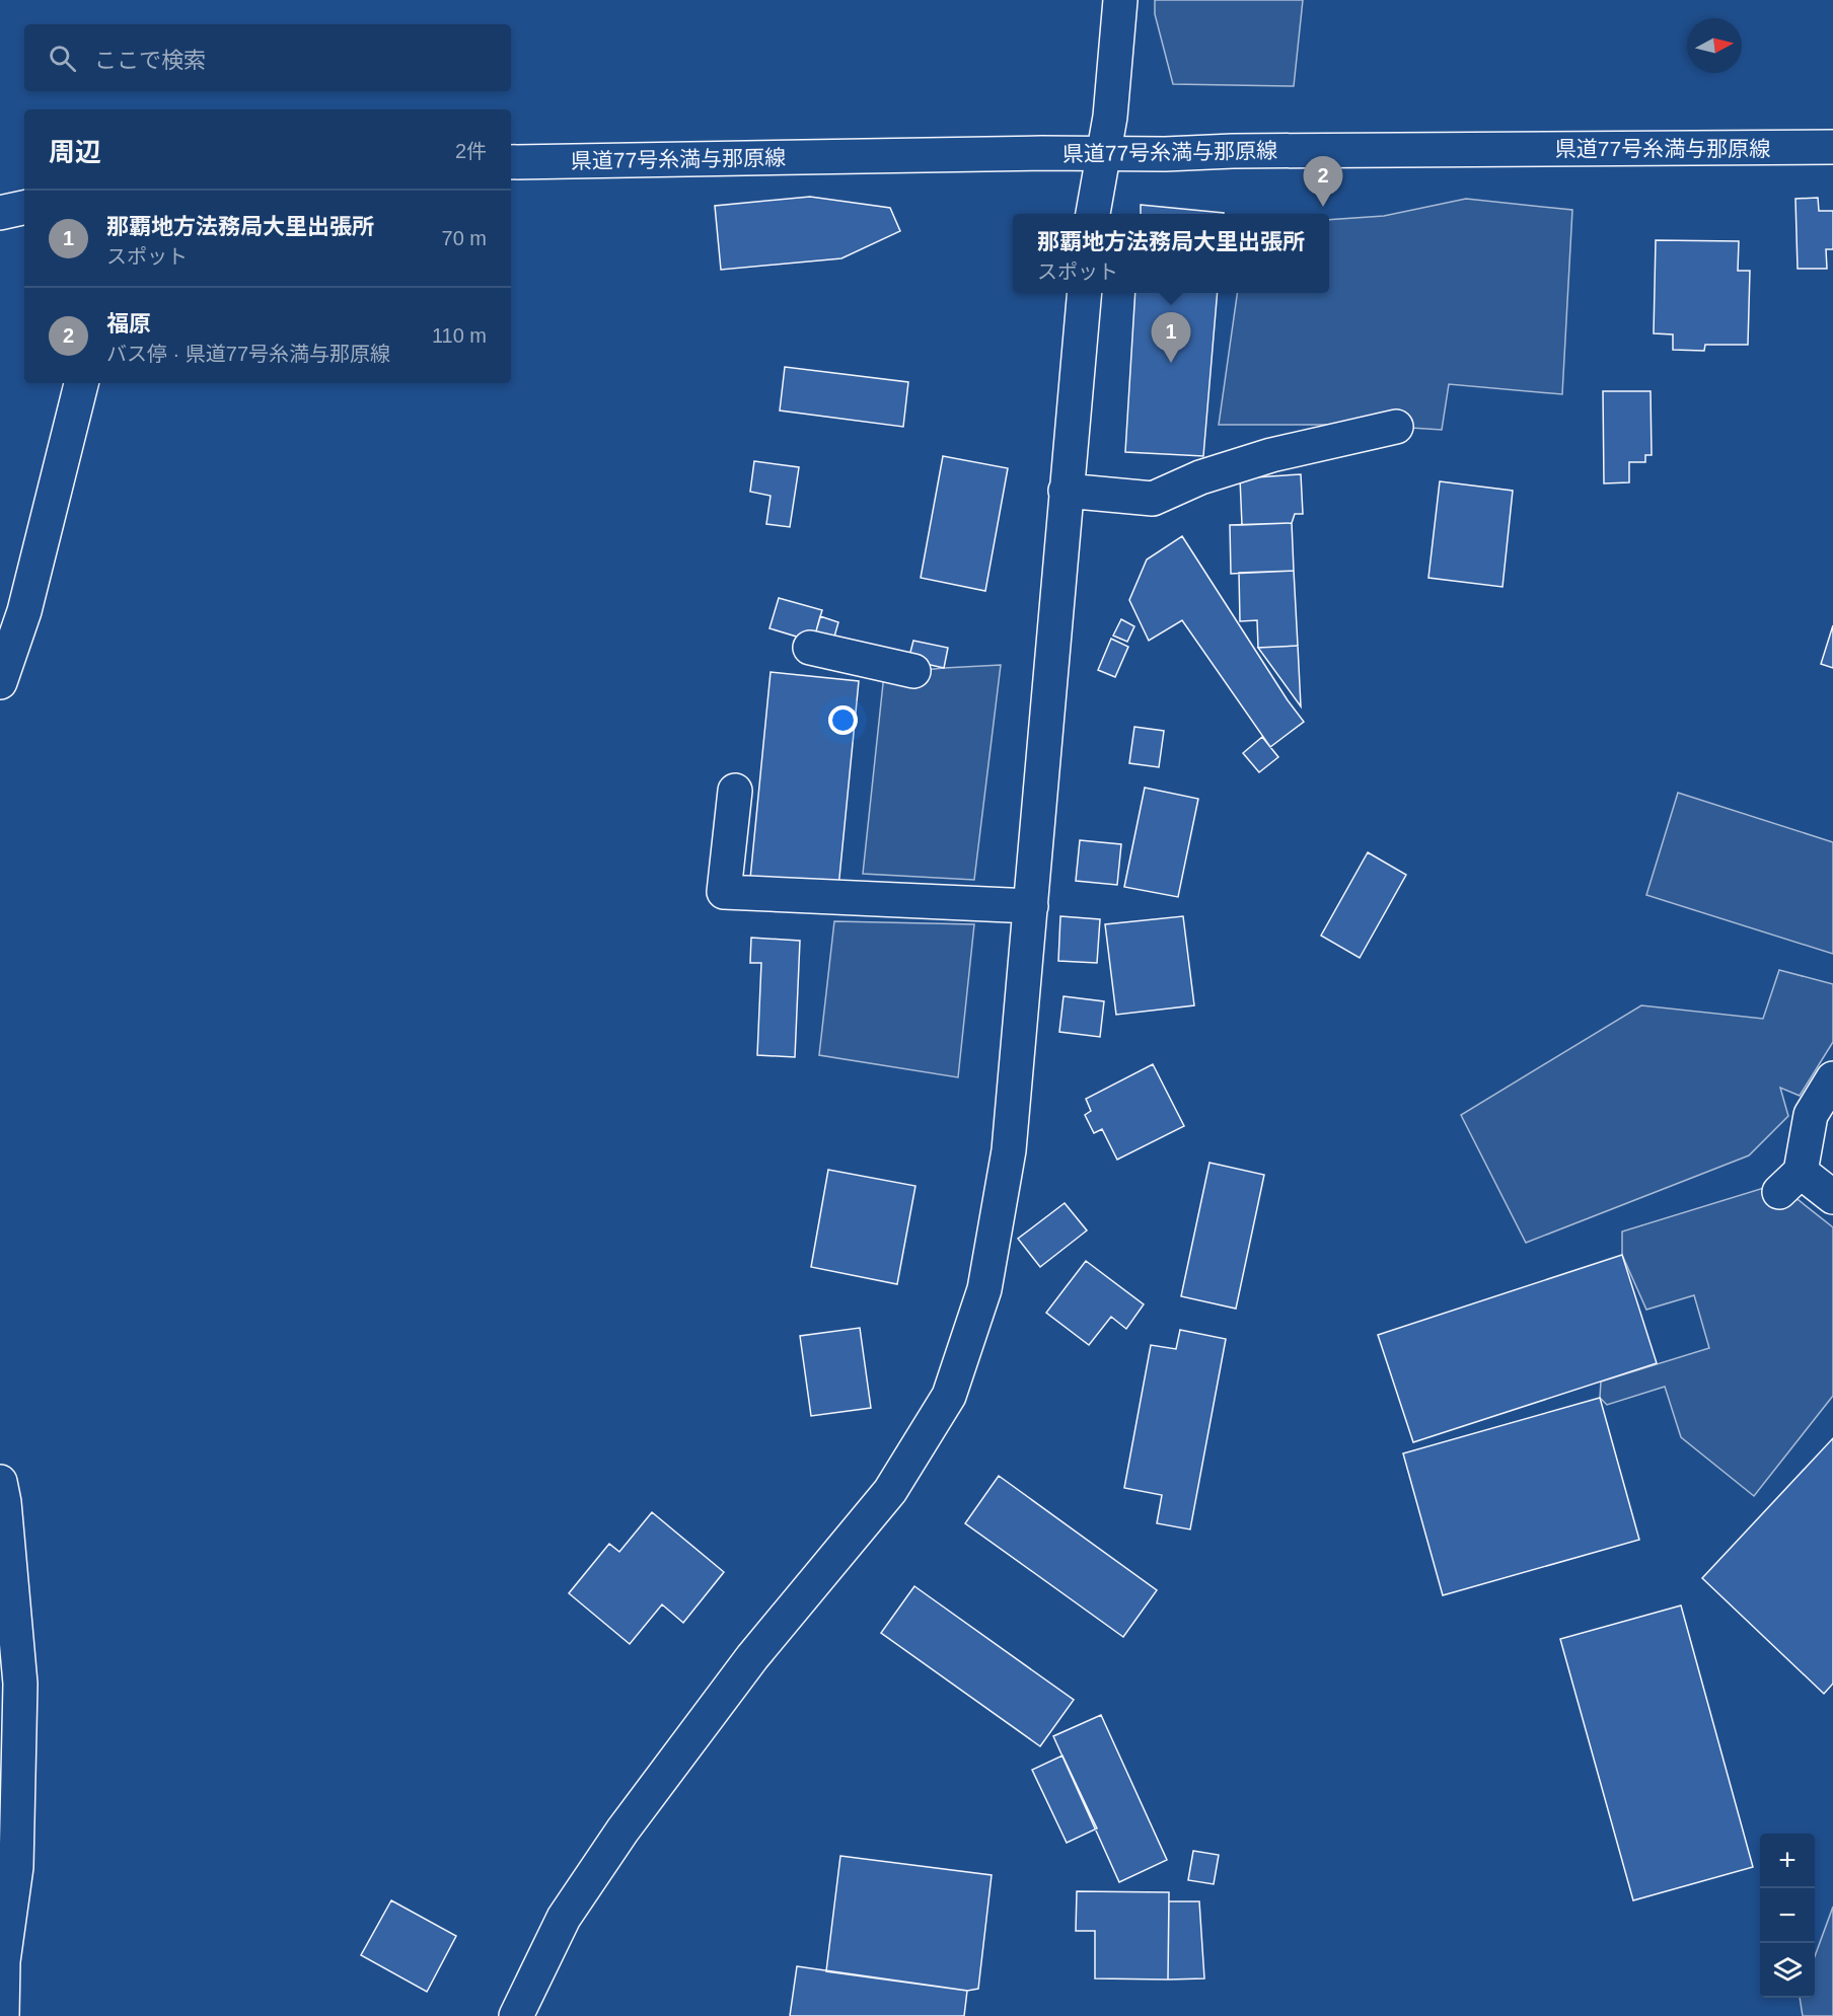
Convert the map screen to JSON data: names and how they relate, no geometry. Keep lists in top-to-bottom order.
{
  "streets": {
    "street": ["県道77号糸満与那原線"]
  },
  "north": "right",
  "page": {
    "search": "ここで検索",
    "heading": ["周辺", "2件"],
    "pins": ["2", "1"],
    "list": [
      {
        "mark": "1",
        "name": "那覇地方法務局大里出張所",
        "note": "スポット",
        "value": "70 m"
      },
      {
        "mark": "2",
        "name": "福原",
        "note": "バス停 · 県道77号糸満与那原線",
        "value": "110 m"
      }
    ],
    "popup": ["那覇地方法務局大里出張所", "スポット"],
    "map_buttons": ["+", "−"]
  }
}
